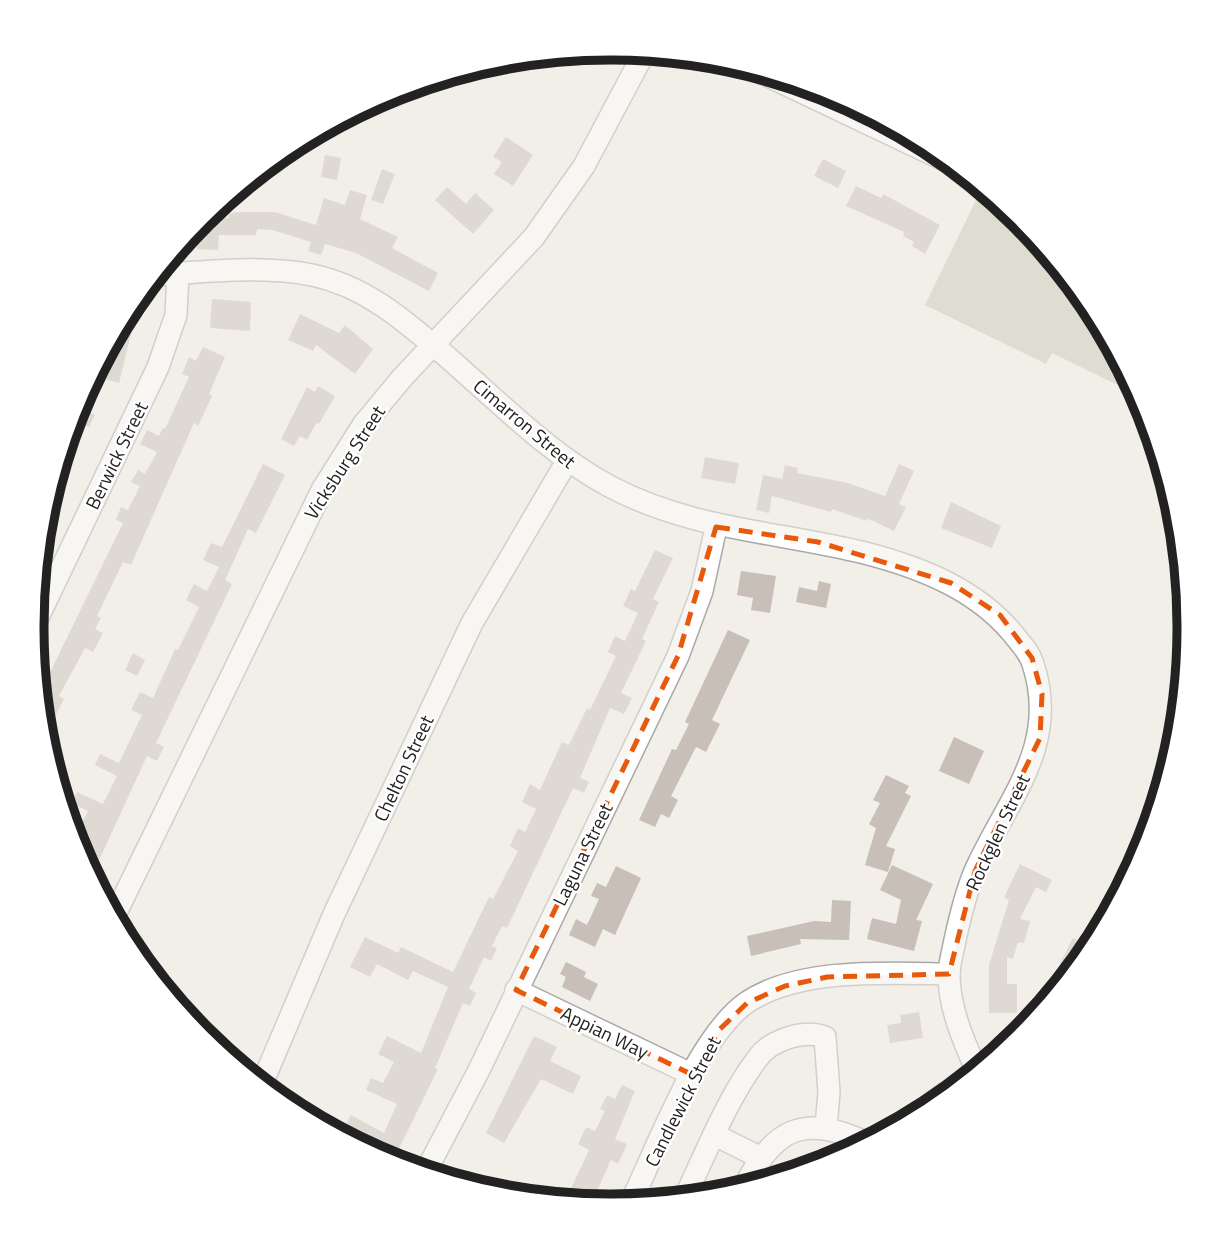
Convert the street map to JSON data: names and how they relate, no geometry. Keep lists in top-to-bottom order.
{
  "streets": {
    "street": [
      "Cimarron Street",
      "Berwick Street",
      "Vicksburg Street",
      "Chelton Street",
      "Rockglen Street",
      "Laguna Street",
      "Appian Way",
      "Candlewick Street"
    ]
  },
  "crossings": [
    ["Cimarron Street", "Berwick Street"],
    ["Cimarron Street", "Vicksburg Street"],
    ["Cimarron Street", "Chelton Street"],
    ["Cimarron Street", "Rockglen Street"],
    ["Cimarron Street", "Laguna Street"],
    ["Rockglen Street", "Candlewick Street"],
    ["Laguna Street", "Appian Way"],
    ["Appian Way", "Candlewick Street"]
  ]
}
